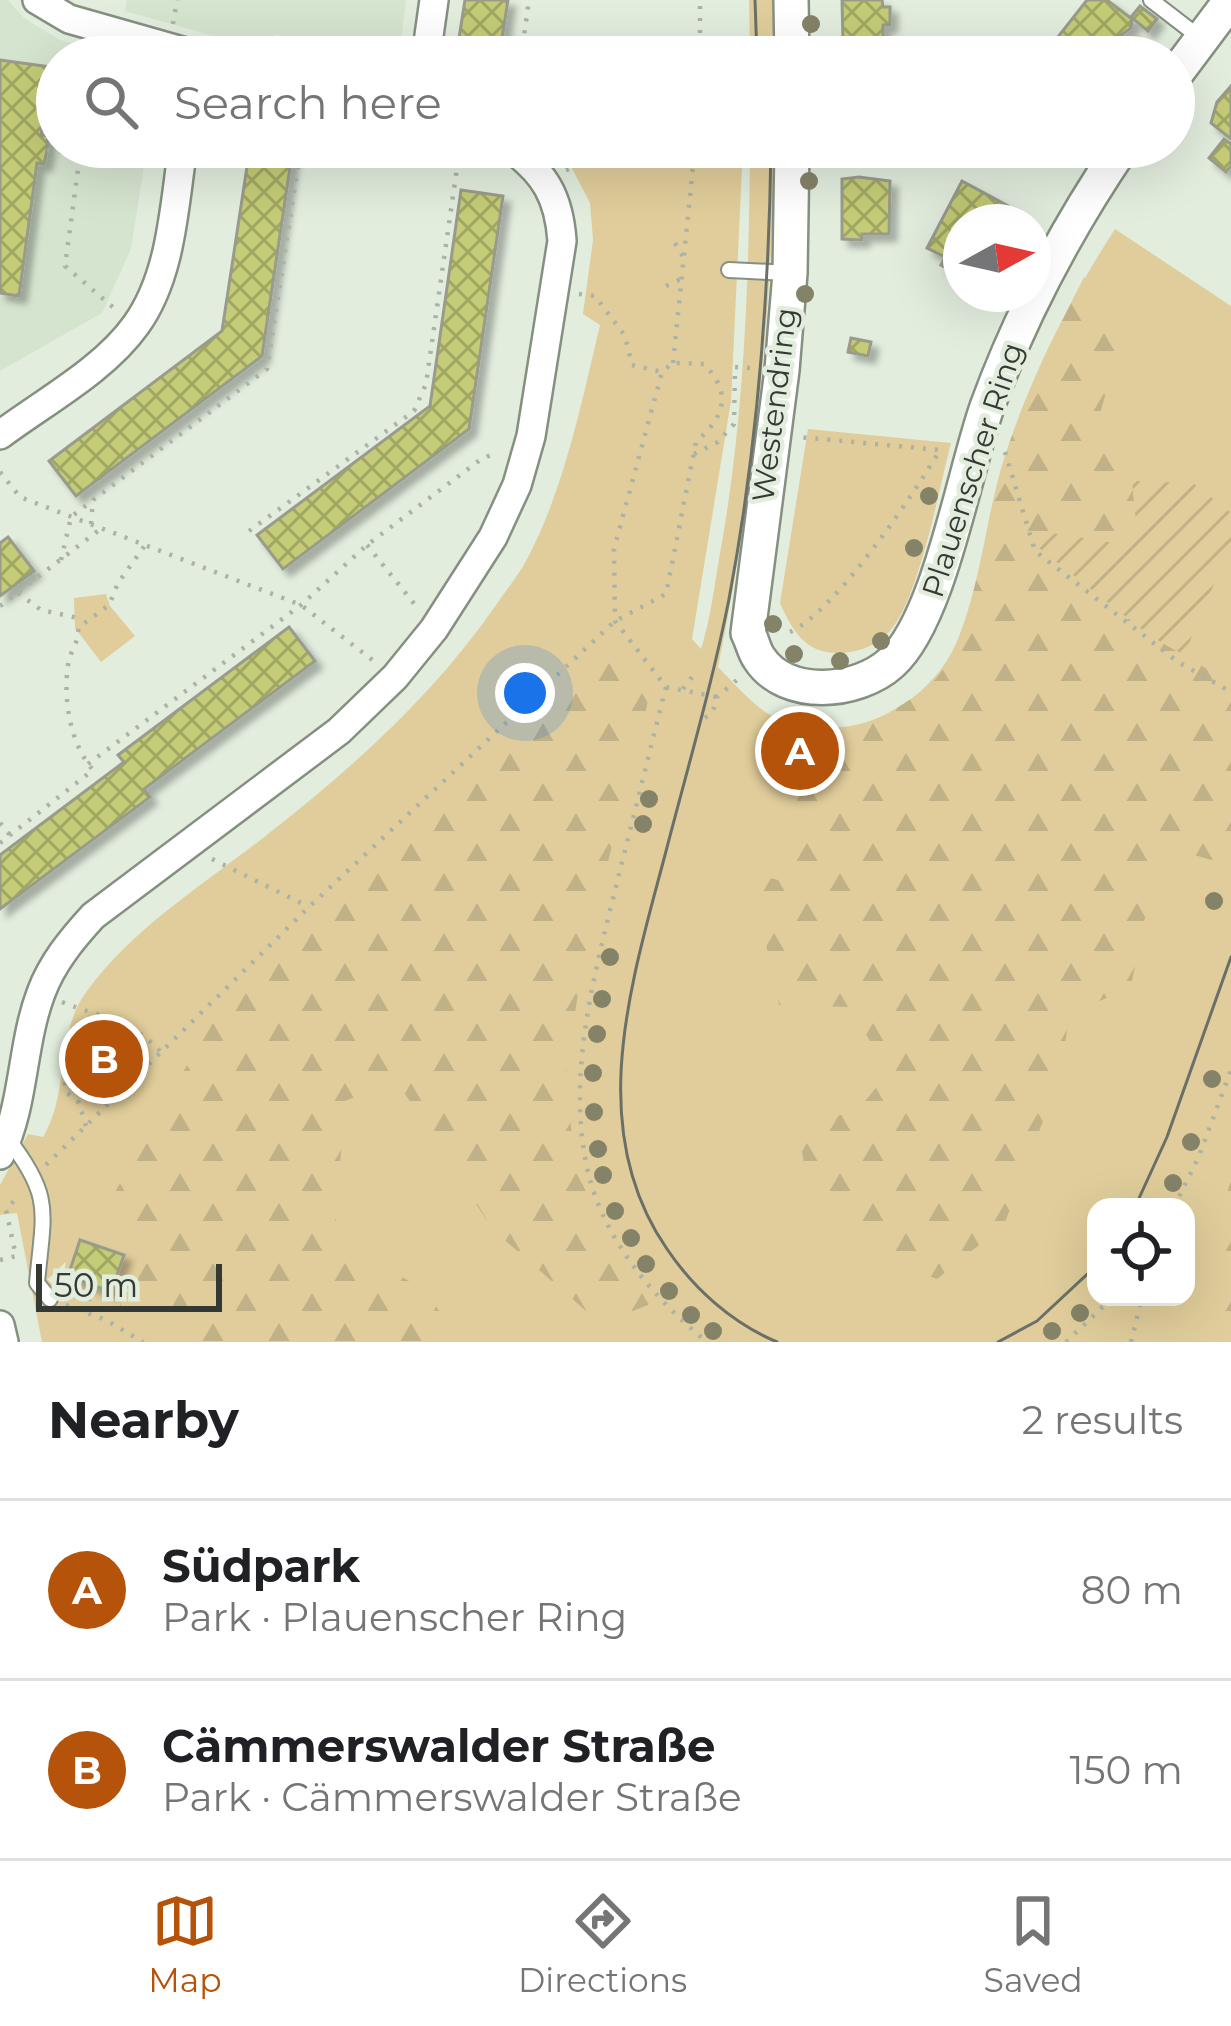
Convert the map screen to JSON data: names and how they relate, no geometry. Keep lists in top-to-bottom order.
{
  "streets": {
    "street": ["Westendring", "Plauenscher Ring"]
  },
  "crossings": [
    ["Westendring", "Plauenscher Ring"]
  ],
  "scale_bar": "50 m",
  "north": "right",
  "page": {
    "search": "Search here",
    "pins": ["A", "B"],
    "scale": "50 m",
    "heading": ["Nearby", "2 results"],
    "list": [
      {
        "mark": "A",
        "name": "Südpark",
        "note": "Park · Plauenscher Ring",
        "value": "80 m"
      },
      {
        "mark": "B",
        "name": "Cämmerswalder Straße",
        "note": "Park · Cämmerswalder Straße",
        "value": "150 m"
      }
    ],
    "nav": ["Map", "Directions", "Saved"]
  }
}
